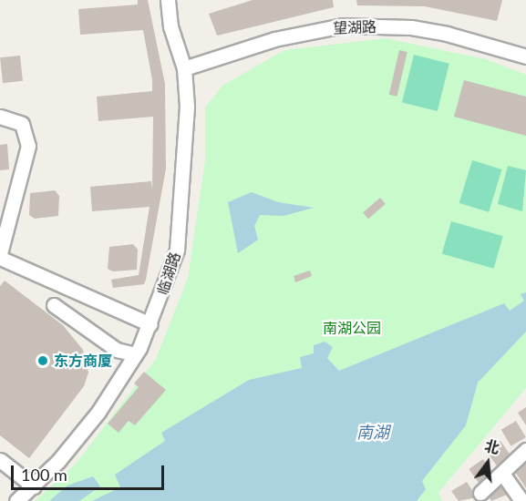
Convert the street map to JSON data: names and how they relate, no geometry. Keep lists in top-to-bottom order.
{
  "streets": {
    "street": ["望湖路", "临湖路"]
  },
  "crossings": [
    ["望湖路", "临湖路"]
  ],
  "water": ["南湖"],
  "parks": ["南湖公园"],
  "places": ["东方商厦"],
  "scale_bar": "100 m",
  "north": "top"
}
